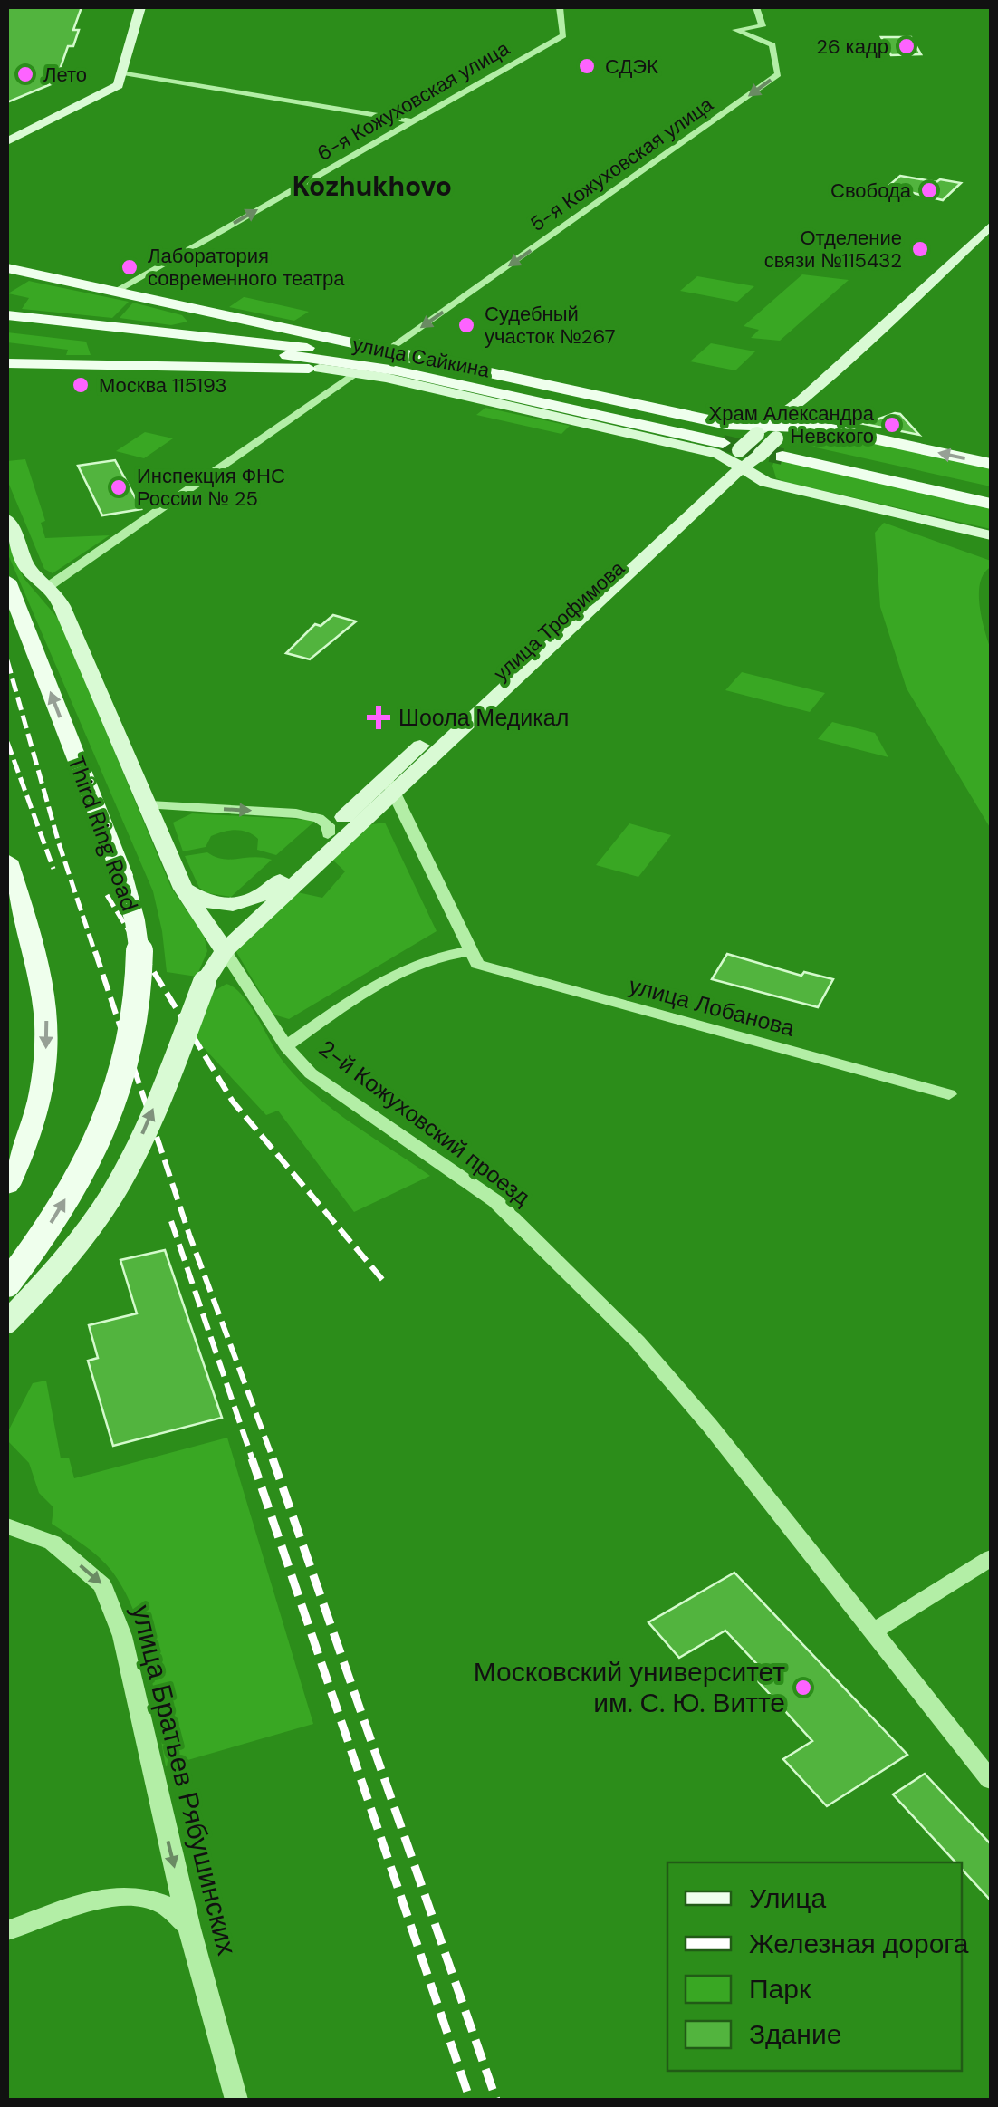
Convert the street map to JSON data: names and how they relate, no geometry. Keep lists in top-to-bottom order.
{
  "streets": {
    "main road": [
      "улица Сайкина",
      "улица Трофимова",
      "Third Ring Road",
      "2-й Кожуховский проезд"
    ],
    "street": [
      "6-я Кожуховская улица",
      "5-я Кожуховская улица",
      "улица Лобанова",
      "улица Братьев Рябушинских"
    ]
  },
  "crossings": [
    ["6-я Кожуховская улица", "улица Сайкина"],
    ["улица Сайкина", "улица Трофимова"],
    ["улица Трофимова", "2-й Кожуховский проезд"]
  ],
  "one_way": ["6-я Кожуховская улица", "5-я Кожуховская улица", "улица Братьев Рябушинских"],
  "districts": ["Kozhukhovo"],
  "places": {
    "other": [
      "26 кадр",
      "СДЭК",
      "Лето",
      "Свобода",
      "Отделение связи №115432",
      "Лаборатория современного театра",
      "Судебный участок №267",
      "Москва 115193",
      "Храм Александра Невского",
      "Инспекция ФНС России № 25",
      "Московский университет им. С. Ю. Витте"
    ],
    "health": ["Шоола Медикал"]
  },
  "legend": [
    "Улица",
    "Железная дорога",
    "Парк",
    "Здание"
  ]
}
